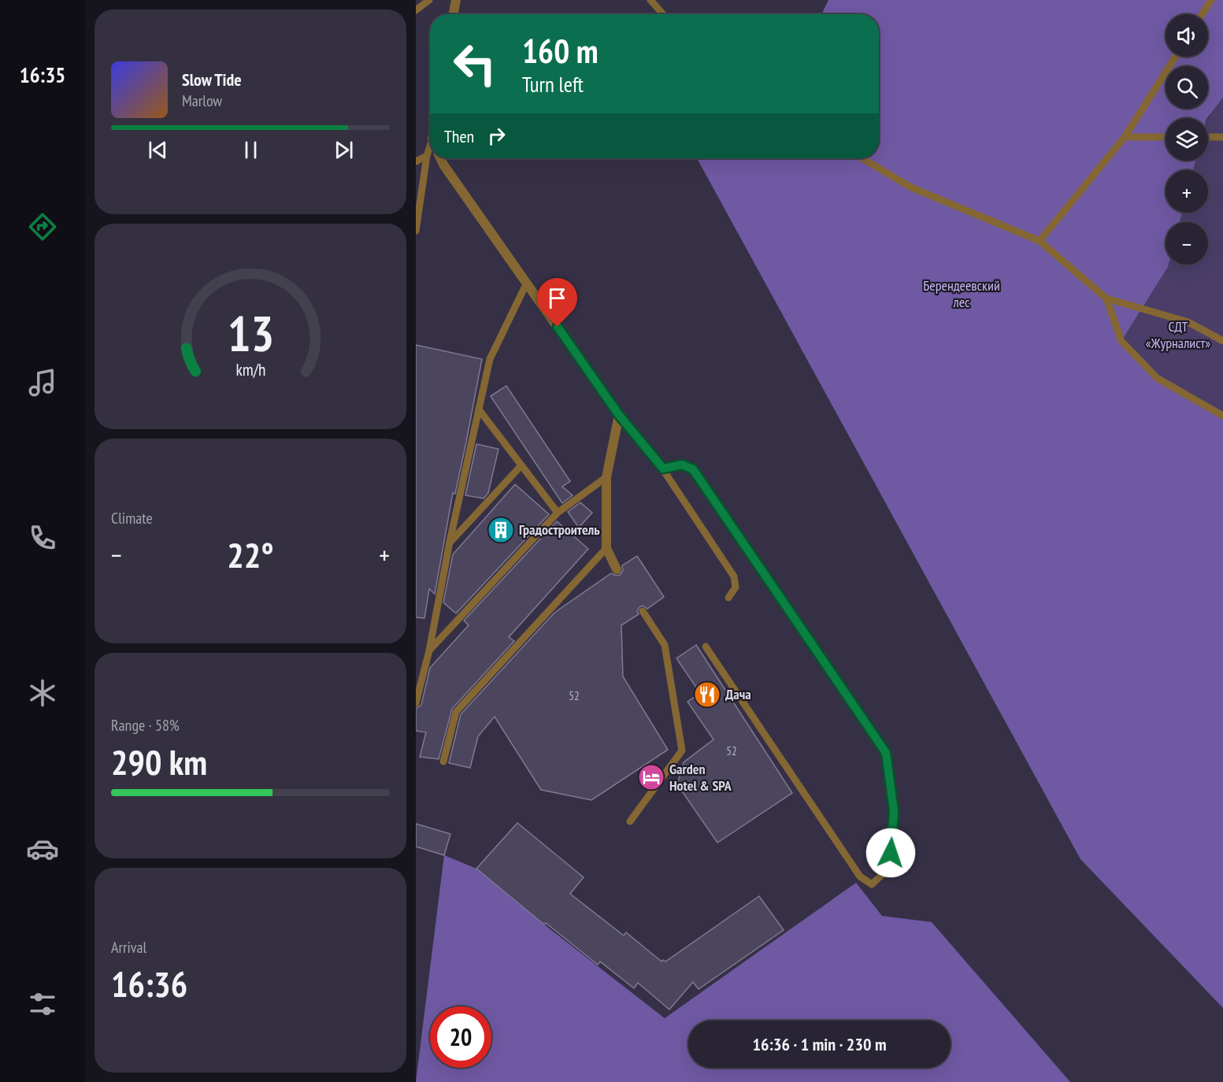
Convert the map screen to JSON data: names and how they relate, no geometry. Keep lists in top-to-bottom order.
{
  "parks": ["Берендеевский лес", "СДТ «Журналист»"],
  "places": {
    "building": ["Градостроитель"],
    "restaurant": ["Дача"],
    "hotel": ["Garden Hotel & SPA"]
  },
  "house_numbers": ["52", "52"],
  "page": {
    "tabs": "16:35",
    "map_buttons": ["+", "−"],
    "turn": ["160 m", "Turn left"],
    "song": ["Slow Tide", "Marlow"],
    "then": "Then",
    "tile": [
      "Climate",
      ["Range · 58%", "290 km"],
      ["Arrival", "16:36"]
    ],
    "heat": ["−", "22°", "+"],
    "limit": "20",
    "trip": "16:36 · 1 min · 230 m",
    "gauge": ["13", "km/h"]
  }
}
